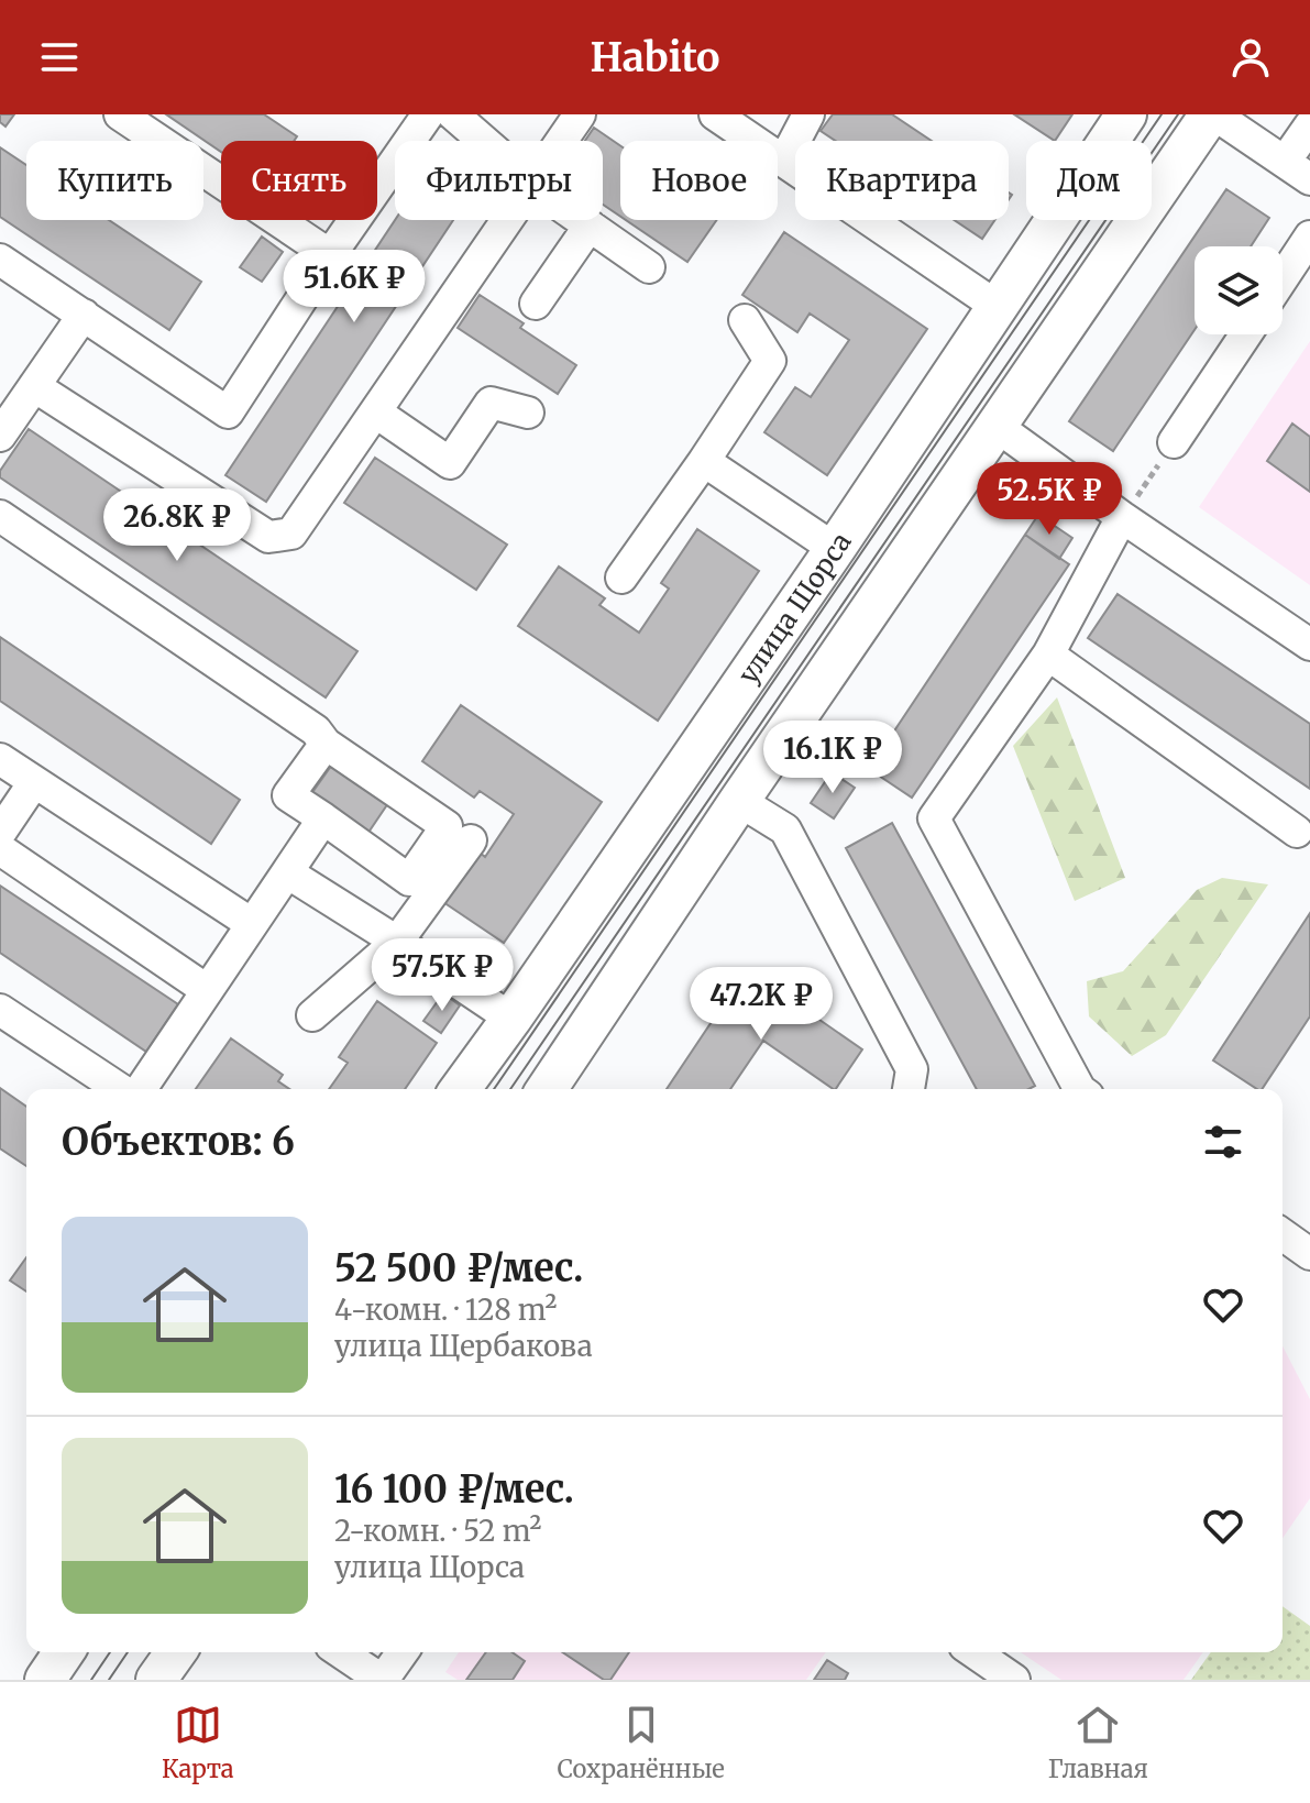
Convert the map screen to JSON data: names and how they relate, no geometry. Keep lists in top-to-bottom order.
{
  "streets": {
    "main road": ["улица Щорса"]
  },
  "page": {
    "header": "Habito",
    "chip": [
      "Купить",
      "Снять",
      "Фильтры",
      "Новое",
      "Квартира",
      "Дом"
    ],
    "price": [
      "51.6K ₽",
      "52.5K ₽",
      "26.8K ₽",
      "16.1K ₽",
      "57.5K ₽",
      "47.2K ₽"
    ],
    "heading": "Объектов: 6",
    "list": [
      {
        "name": "52 500 ₽/мес.",
        "note": "4-комн. · 128 m² · улица Щербакова"
      },
      {
        "name": "16 100 ₽/мес.",
        "note": "2-комн. · 52 m² · улица Щорса"
      }
    ],
    "tabs": ["Карта", "Сохранённые", "Главная"]
  }
}
